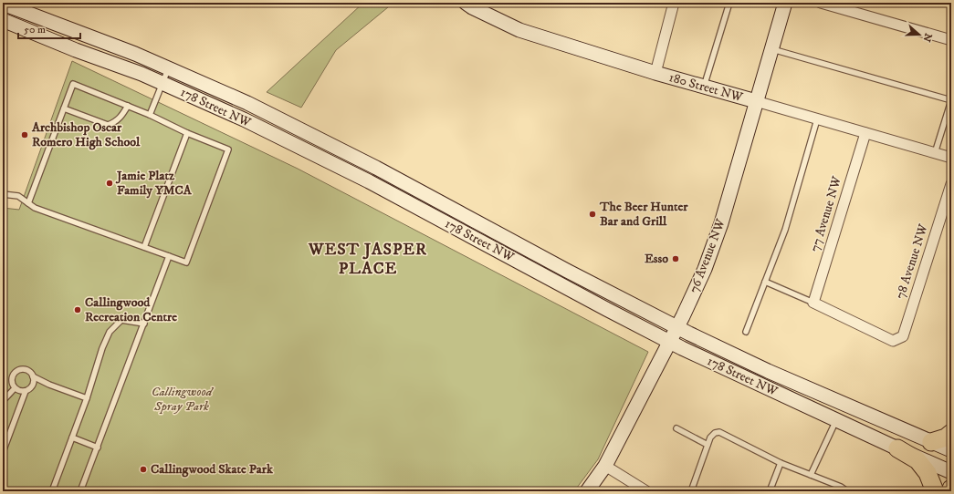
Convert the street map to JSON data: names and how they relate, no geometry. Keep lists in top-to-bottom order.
{
  "streets": {
    "main road": ["180 Street NW", "178 Street NW", "76 Avenue NW"],
    "street": ["77 Avenue NW", "78 Avenue NW"]
  },
  "crossings": [
    ["180 Street NW", "77 Avenue NW"],
    ["180 Street NW", "76 Avenue NW"],
    ["178 Street NW", "76 Avenue NW"],
    ["77 Avenue NW", "78 Avenue NW"]
  ],
  "districts": ["WEST JASPER PLACE"],
  "parks": ["Callingwood Spray Park"],
  "places": [
    "Archbishop Oscar Romero High School",
    "Jamie Platz Family YMCA",
    "The Beer Hunter Bar and Grill",
    "Esso",
    "Callingwood Recreation Centre",
    "Callingwood Skate Park"
  ],
  "scale_bar": "50 m",
  "north": "right"
}
